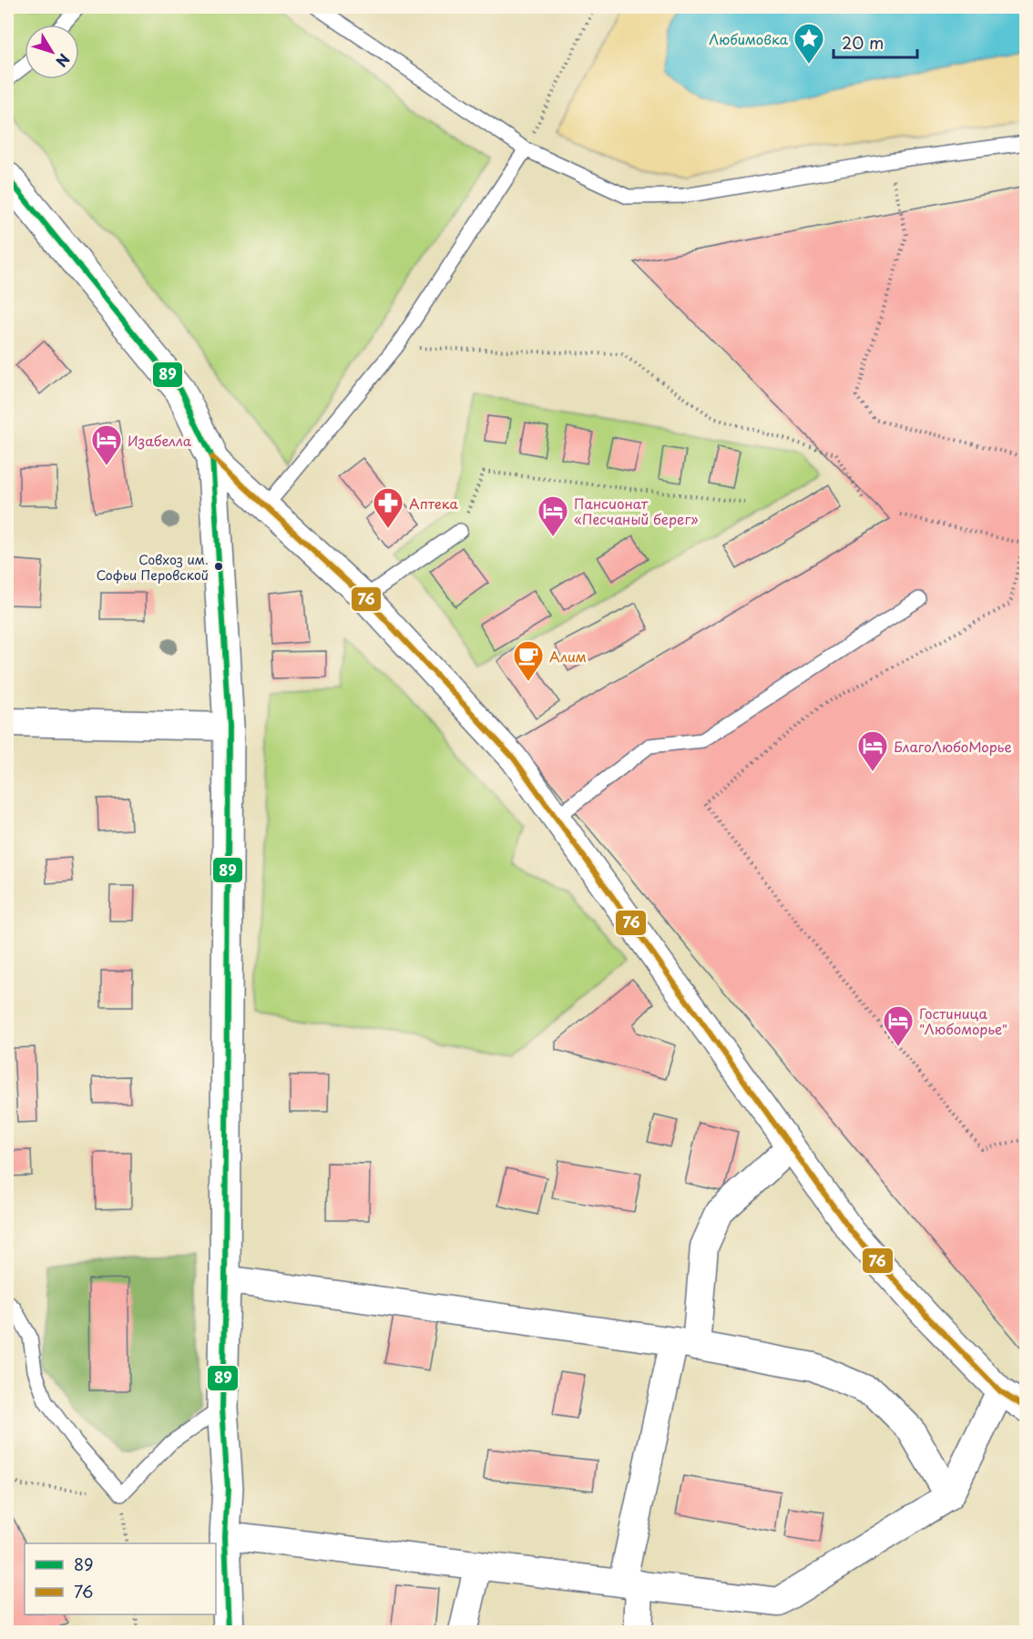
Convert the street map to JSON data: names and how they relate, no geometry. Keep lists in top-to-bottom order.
{
  "places": {
    "place": ["Любимовка"],
    "hotel": [
      "Изабелла",
      "Пансионат «Песчаный берег»",
      "БлагоЛюбоМорье",
      "Гостиница \"Любоморье\""
    ],
    "pharmacy": ["Аптека"],
    "other": ["Совхоз им. Софьи Перовской"],
    "cafe": ["Алим"]
  },
  "lines": ["transit line 89", "transit line 76"],
  "legend": ["89", "76"],
  "scale_bar": "20 m",
  "north": "bottom right"
}
